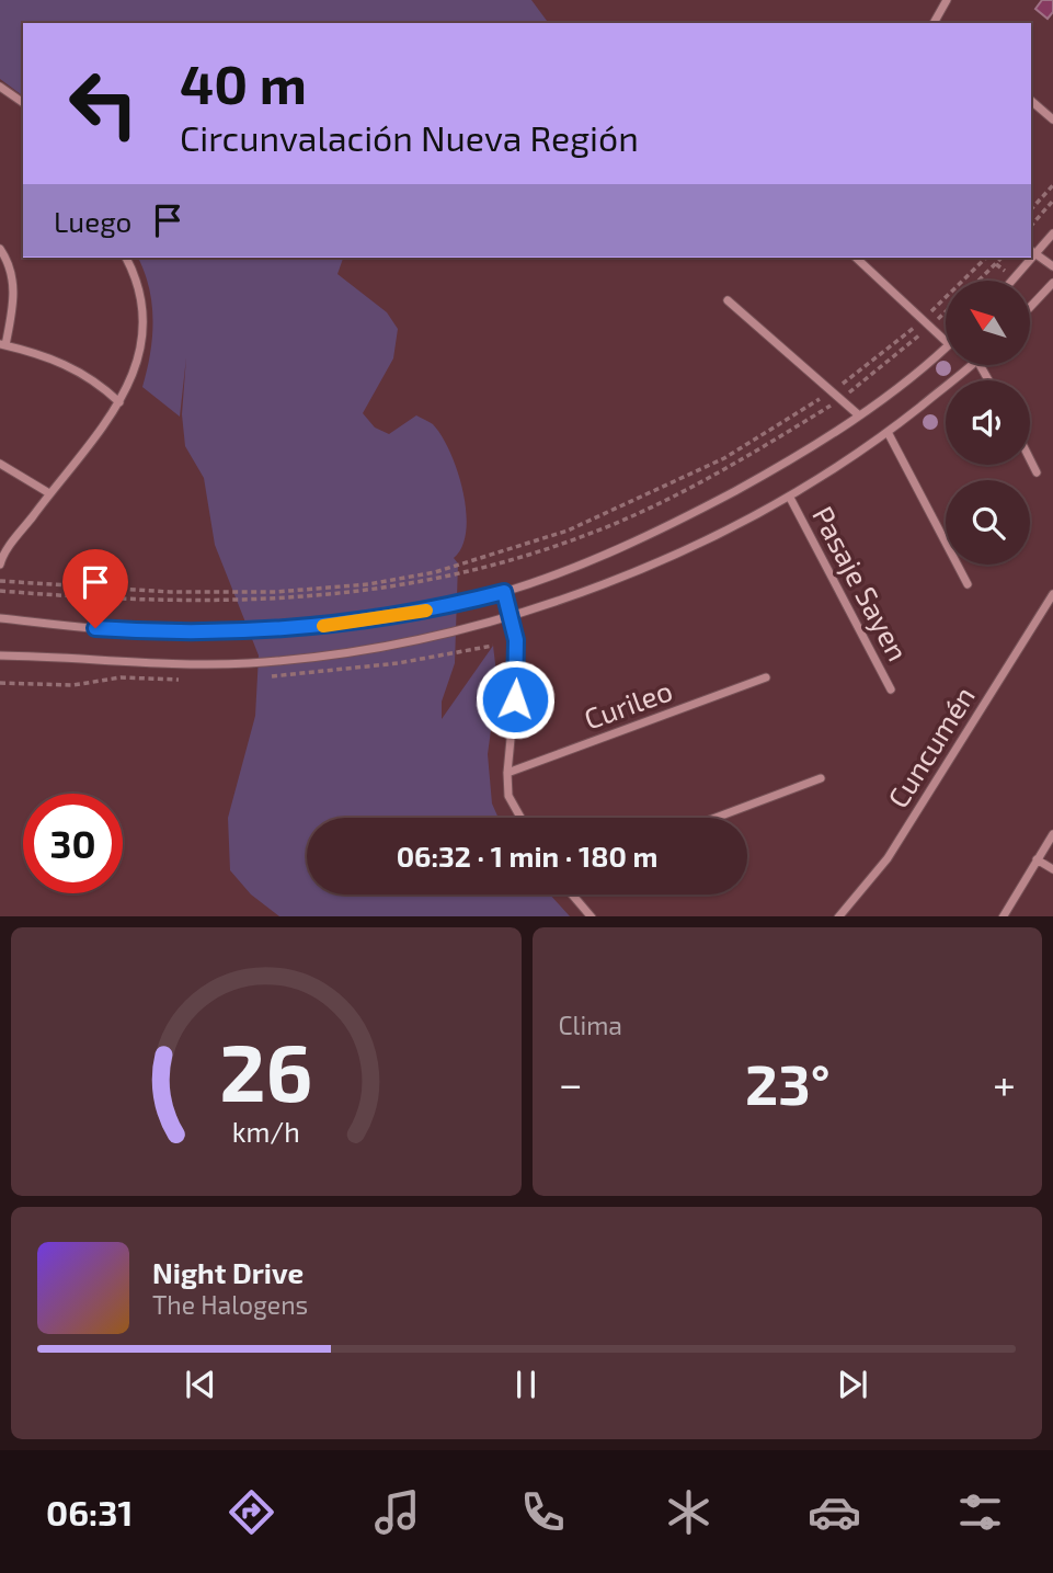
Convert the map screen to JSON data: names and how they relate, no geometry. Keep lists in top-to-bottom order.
{
  "streets": {
    "street": ["Pasaje Sayen", "Curileo", "Cuncumén"]
  },
  "north": "top left",
  "page": {
    "turn": ["40 m", "Circunvalación Nueva Región"],
    "then": "Luego",
    "limit": "30",
    "trip": "06:32 · 1 min · 180 m",
    "tile": "Clima",
    "heat": ["−", "23°", "+"],
    "song": ["Night Drive", "The Halogens"],
    "tabs": "06:31",
    "gauge": ["26", "km/h"]
  }
}
